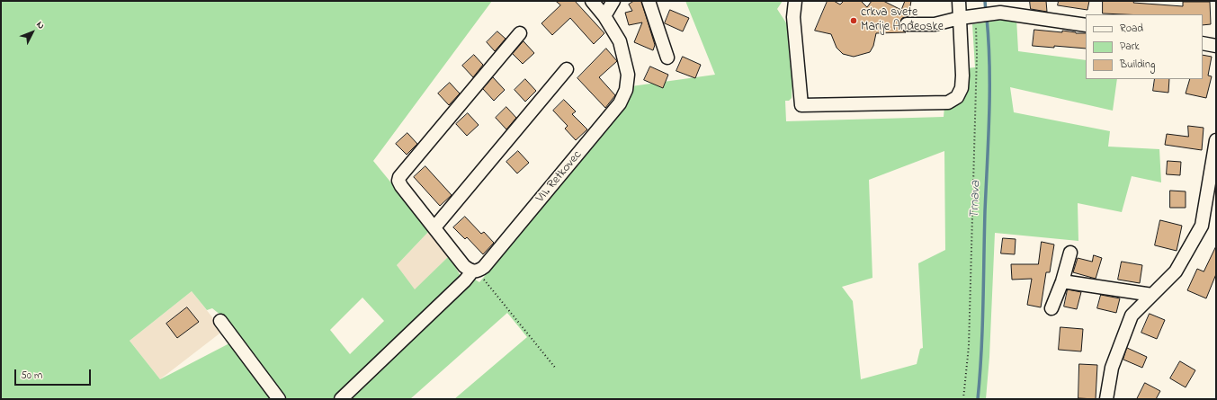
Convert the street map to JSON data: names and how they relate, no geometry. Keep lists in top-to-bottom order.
{
  "streets": {
    "street": ["VII. Retkovec"]
  },
  "water": ["Trnava"],
  "places": ["crkva svete Marije Anđeoske"],
  "legend": ["Road", "Park", "Building"],
  "scale_bar": "50 m",
  "north": "top right"
}
